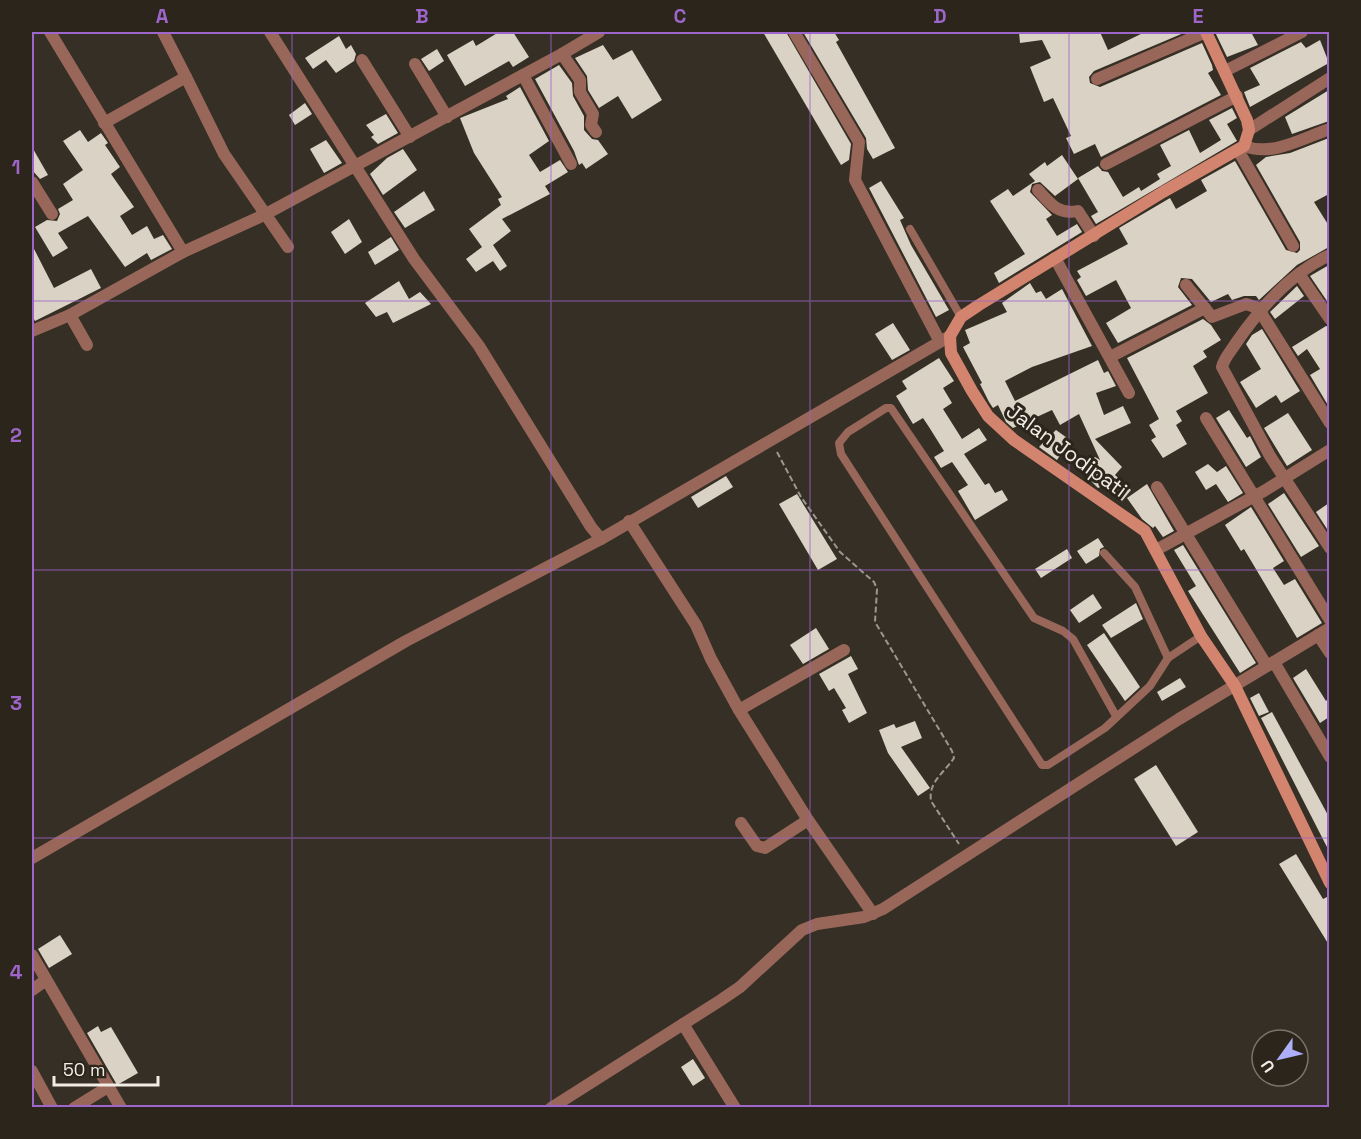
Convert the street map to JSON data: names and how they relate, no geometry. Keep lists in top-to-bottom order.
{
  "streets": {
    "street": ["Jalan Jodipati"]
  },
  "scale_bar": "50 m",
  "north": "bottom left",
  "grid": {
    "columns": [
      "A",
      "B",
      "C",
      "D",
      "E"
    ],
    "rows": [
      "1",
      "2",
      "3",
      "4"
    ]
  }
}
